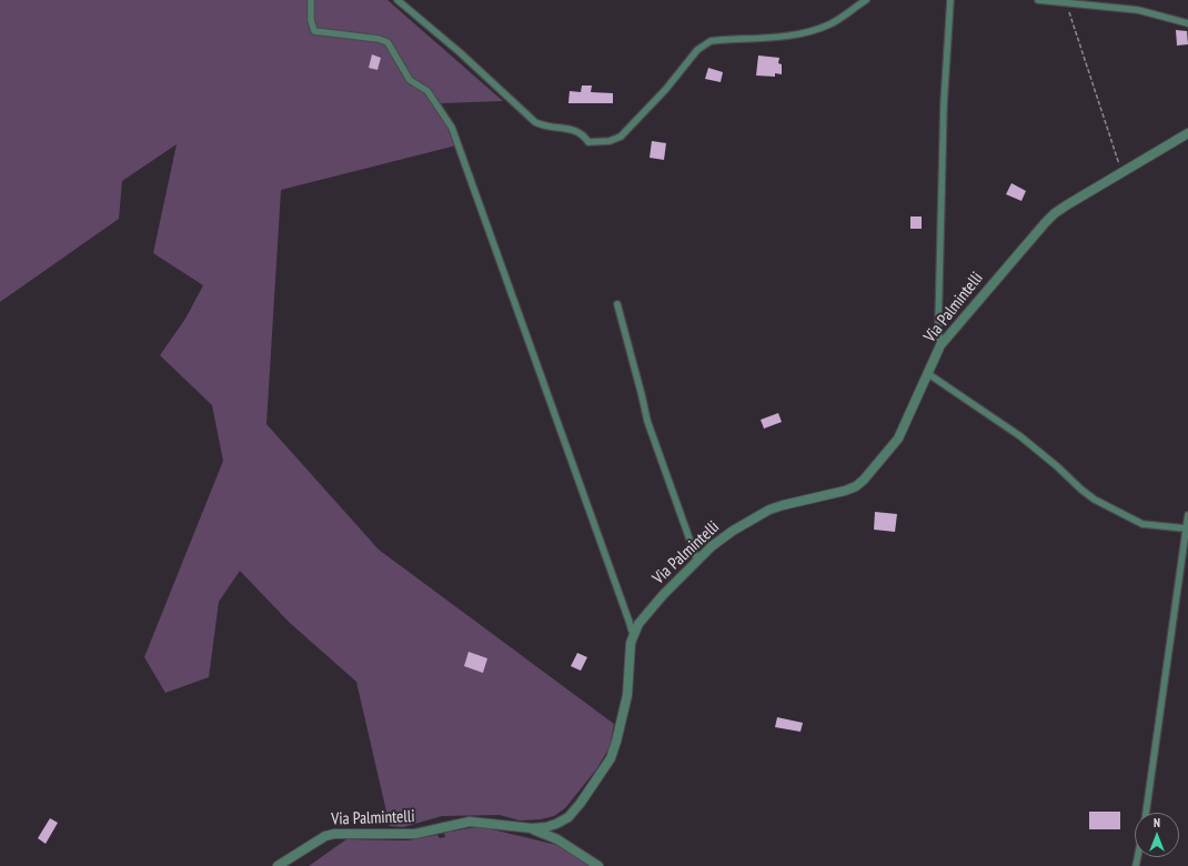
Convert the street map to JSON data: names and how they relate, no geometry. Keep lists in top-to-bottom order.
{
  "streets": {
    "street": ["Via Palmintelli"]
  },
  "north": "top"
}
